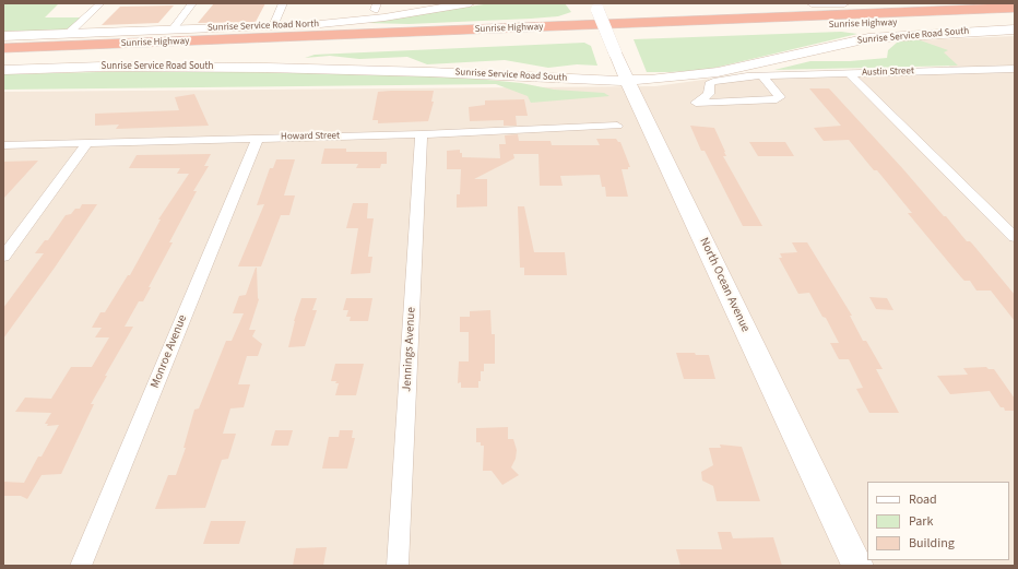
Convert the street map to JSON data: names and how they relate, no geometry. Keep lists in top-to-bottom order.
{
  "streets": {
    "highway": ["Sunrise Highway"],
    "main road": ["Sunrise Service Road North", "Sunrise Service Road South", "North Ocean Avenue"],
    "street": [
      "Austin Street",
      "Howard Street",
      "Jennings Avenue",
      "Monroe Avenue"
    ]
  },
  "crossings": [
    ["Sunrise Service Road South", "North Ocean Avenue"],
    ["Howard Street", "Jennings Avenue"],
    ["Howard Street", "Monroe Avenue"]
  ],
  "legend": ["Road", "Park", "Building"]
}
